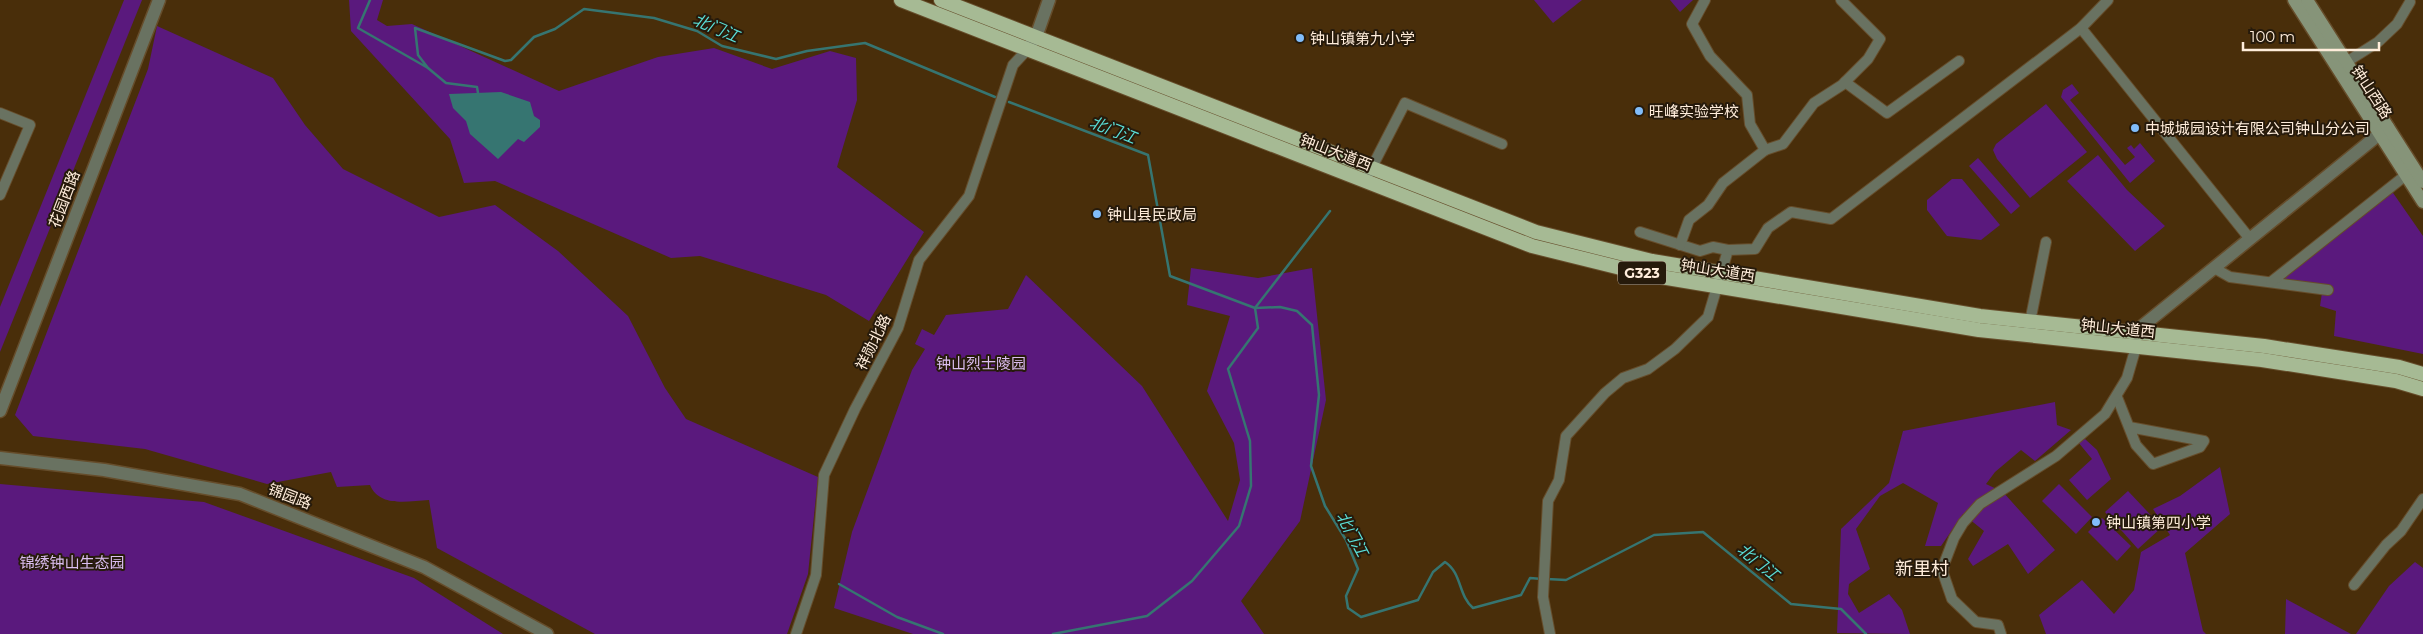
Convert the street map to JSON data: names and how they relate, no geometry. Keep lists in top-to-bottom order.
{
  "streets": {
    "highway": ["钟山大道西", "G323"],
    "main road": ["钟山西路"],
    "street": ["花园西路", "祥勋北路", "锦园路"]
  },
  "crossings": [
    ["钟山大道西", "祥勋北路"]
  ],
  "districts": ["新里村"],
  "water": ["北门江"],
  "parks": ["钟山烈士陵园", "锦绣钟山生态园"],
  "places": [
    "钟山镇第九小学",
    "旺峰实验学校",
    "中城城园设计有限公司钟山分公司",
    "钟山县民政局",
    "钟山镇第四小学"
  ],
  "scale_bar": "100 m"
}
